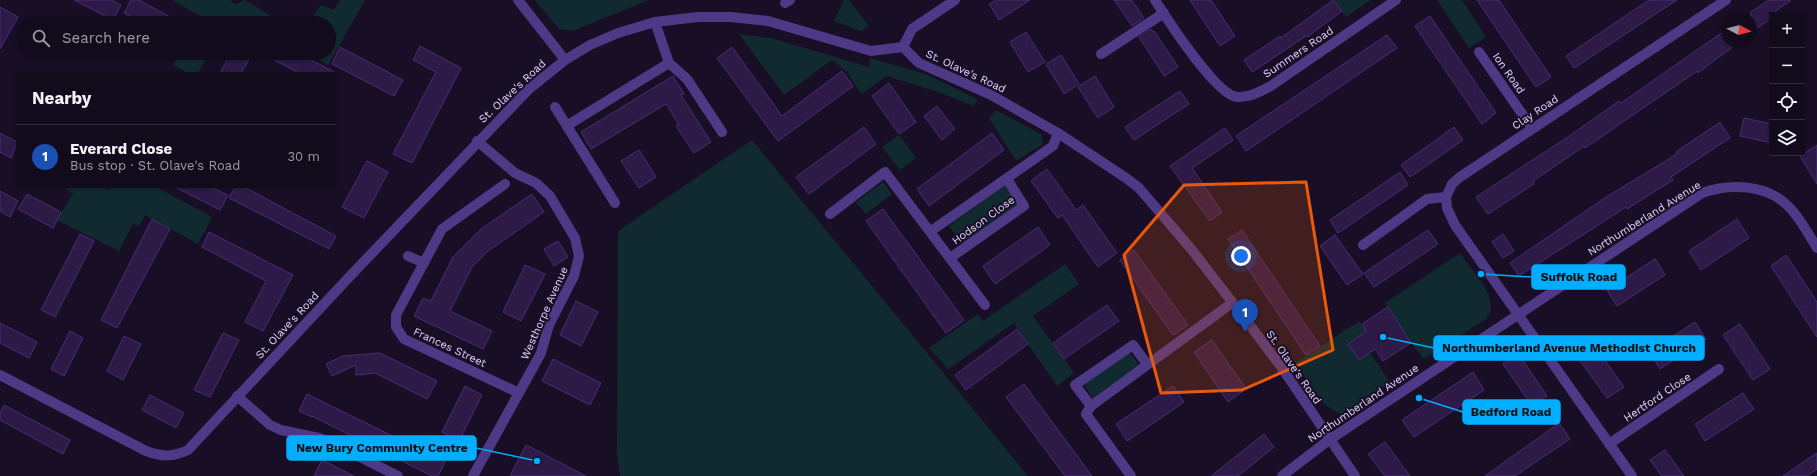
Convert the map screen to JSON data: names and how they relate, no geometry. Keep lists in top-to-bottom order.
{
  "streets": {
    "street": [
      "Summers Road",
      "St. Olave's Road",
      "Ion Road",
      "Clay Road",
      "Northumberland Avenue",
      "Hodson Close",
      "Westhorpe Avenue",
      "Frances Street",
      "Hertford Close"
    ]
  },
  "crossings": [
    ["St. Olave's Road", "Northumberland Avenue"],
    ["St. Olave's Road", "Hodson Close"],
    ["St. Olave's Road", "Westhorpe Avenue"],
    ["Ion Road", "Clay Road"],
    ["Westhorpe Avenue", "Frances Street"]
  ],
  "places": [
    "Suffolk Road",
    "Northumberland Avenue Methodist Church",
    "Bedford Road",
    "New Bury Community Centre"
  ],
  "north": "right",
  "page": {
    "map_buttons": ["+", "−"],
    "search": "Search here",
    "heading": "Nearby",
    "list": [
      {
        "mark": "1",
        "name": "Everard Close",
        "note": "Bus stop · St. Olave's Road",
        "value": "30 m"
      }
    ],
    "pins": "1"
  }
}
